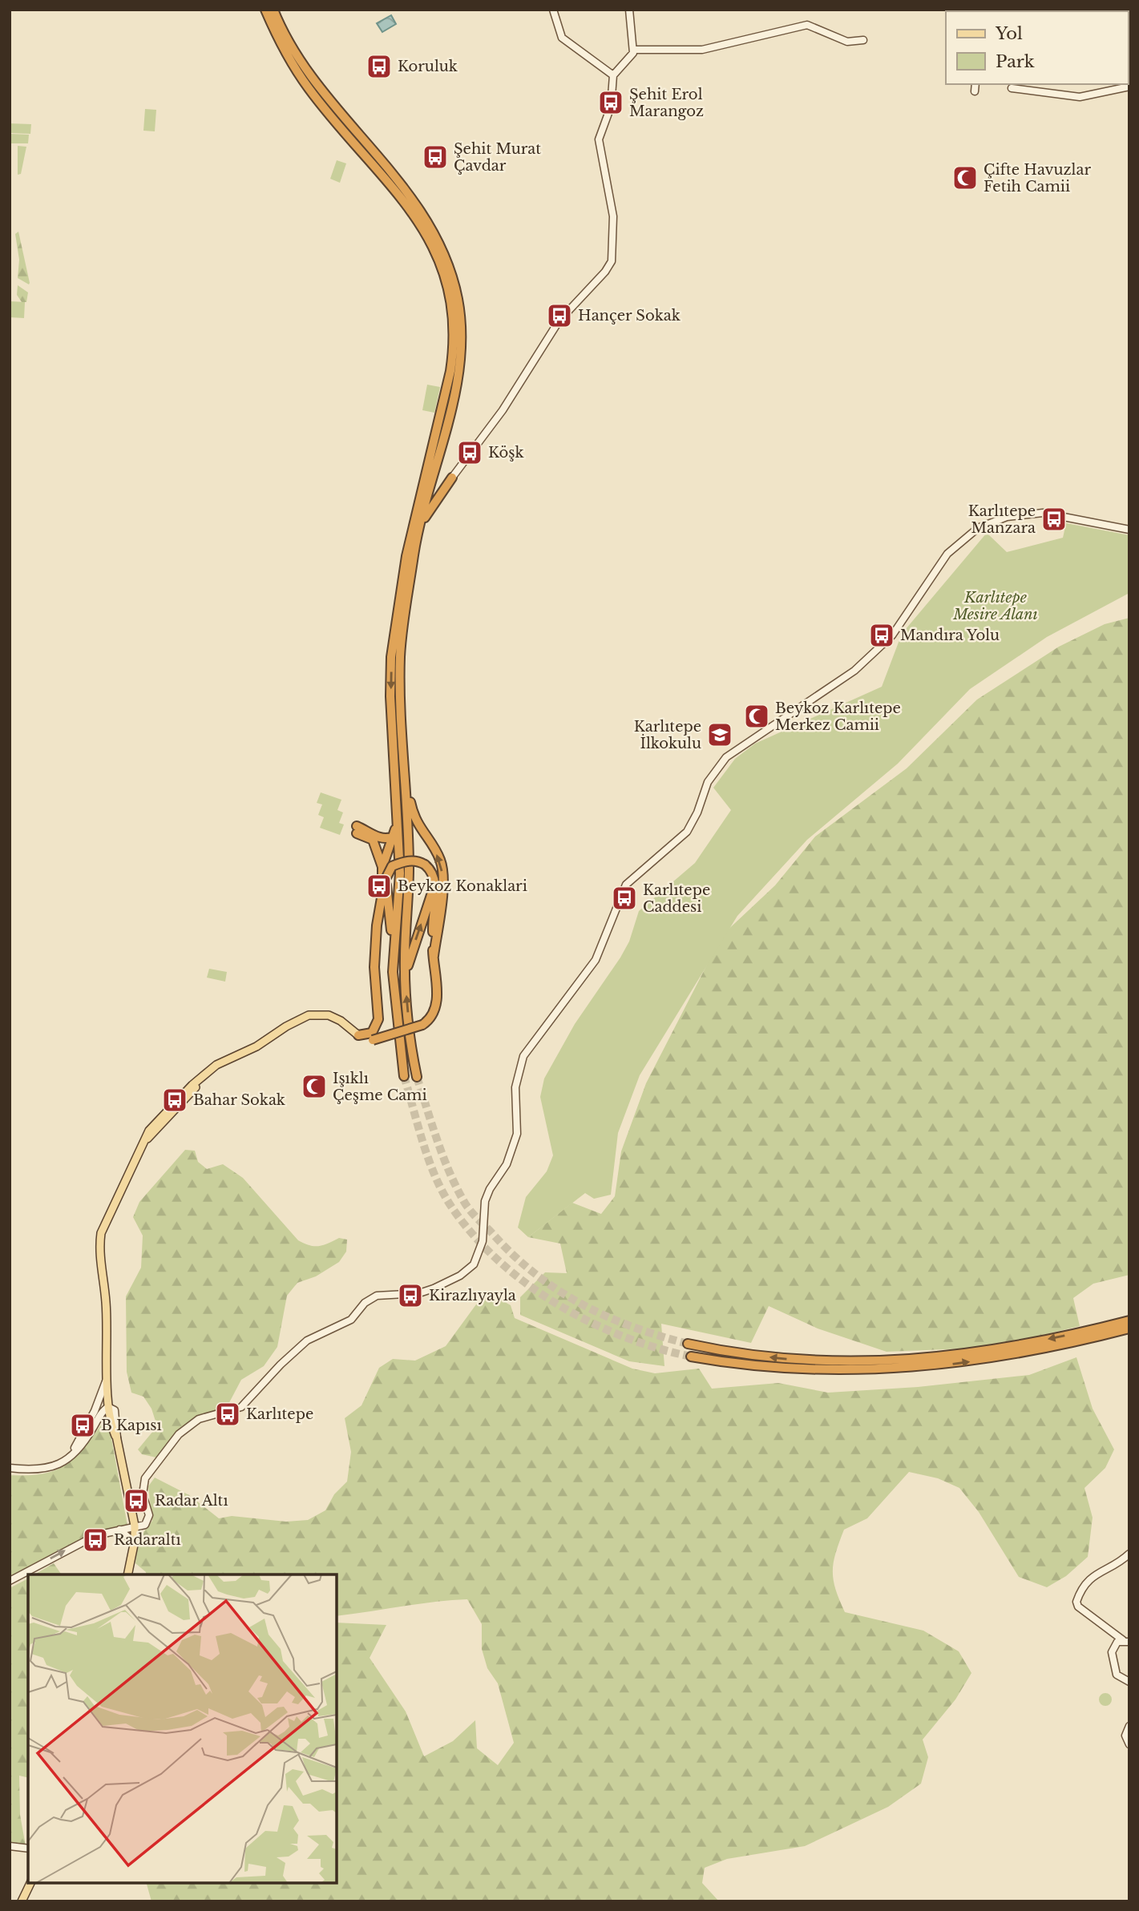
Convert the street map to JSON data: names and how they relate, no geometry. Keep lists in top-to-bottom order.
{
  "parks": ["Karlıtepe Mesire Alanı"],
  "places": {
    "bus stop": [
      "Koruluk",
      "Şehit Erol Marangoz",
      "Şehit Murat Çavdar",
      "Hançer Sokak",
      "Köşk",
      "Karlıtepe Manzara",
      "Mandıra Yolu",
      "Beykoz Konaklari",
      "Karlıtepe Caddesi",
      "Bahar Sokak",
      "Kirazlıyayla",
      "Karlıtepe",
      "B Kapısı",
      "Radar Altı",
      "Radaraltı"
    ],
    "mosque": ["Çifte Havuzlar Fetih Camii", "Beykoz Karlıtepe Merkez Camii", "Işıklı Çeşme Cami"],
    "school or university": ["Karlıtepe İlkokulu"]
  },
  "legend": ["Yol", "Park"]
}
